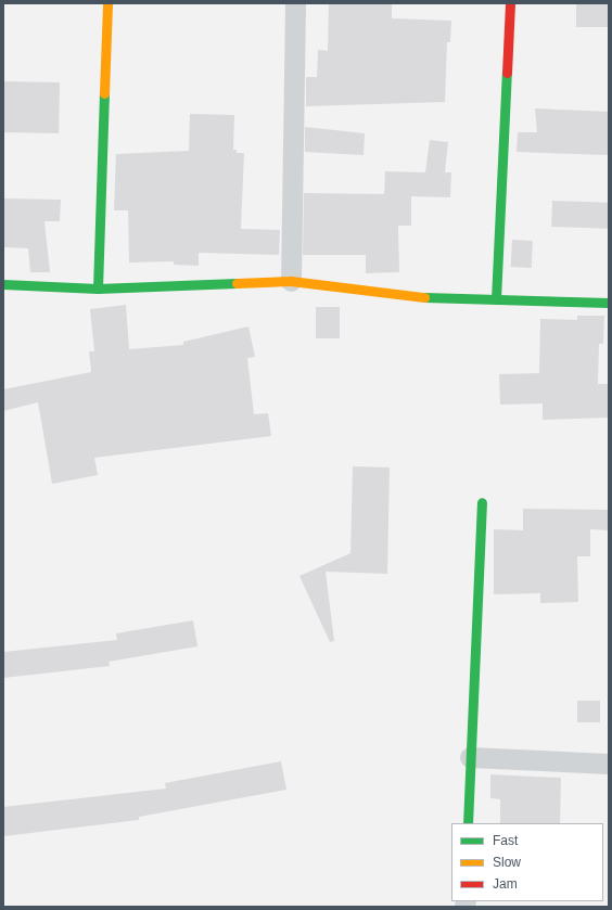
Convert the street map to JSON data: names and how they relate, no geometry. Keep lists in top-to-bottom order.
{
  "legend": ["Fast", "Slow", "Jam"]
}
